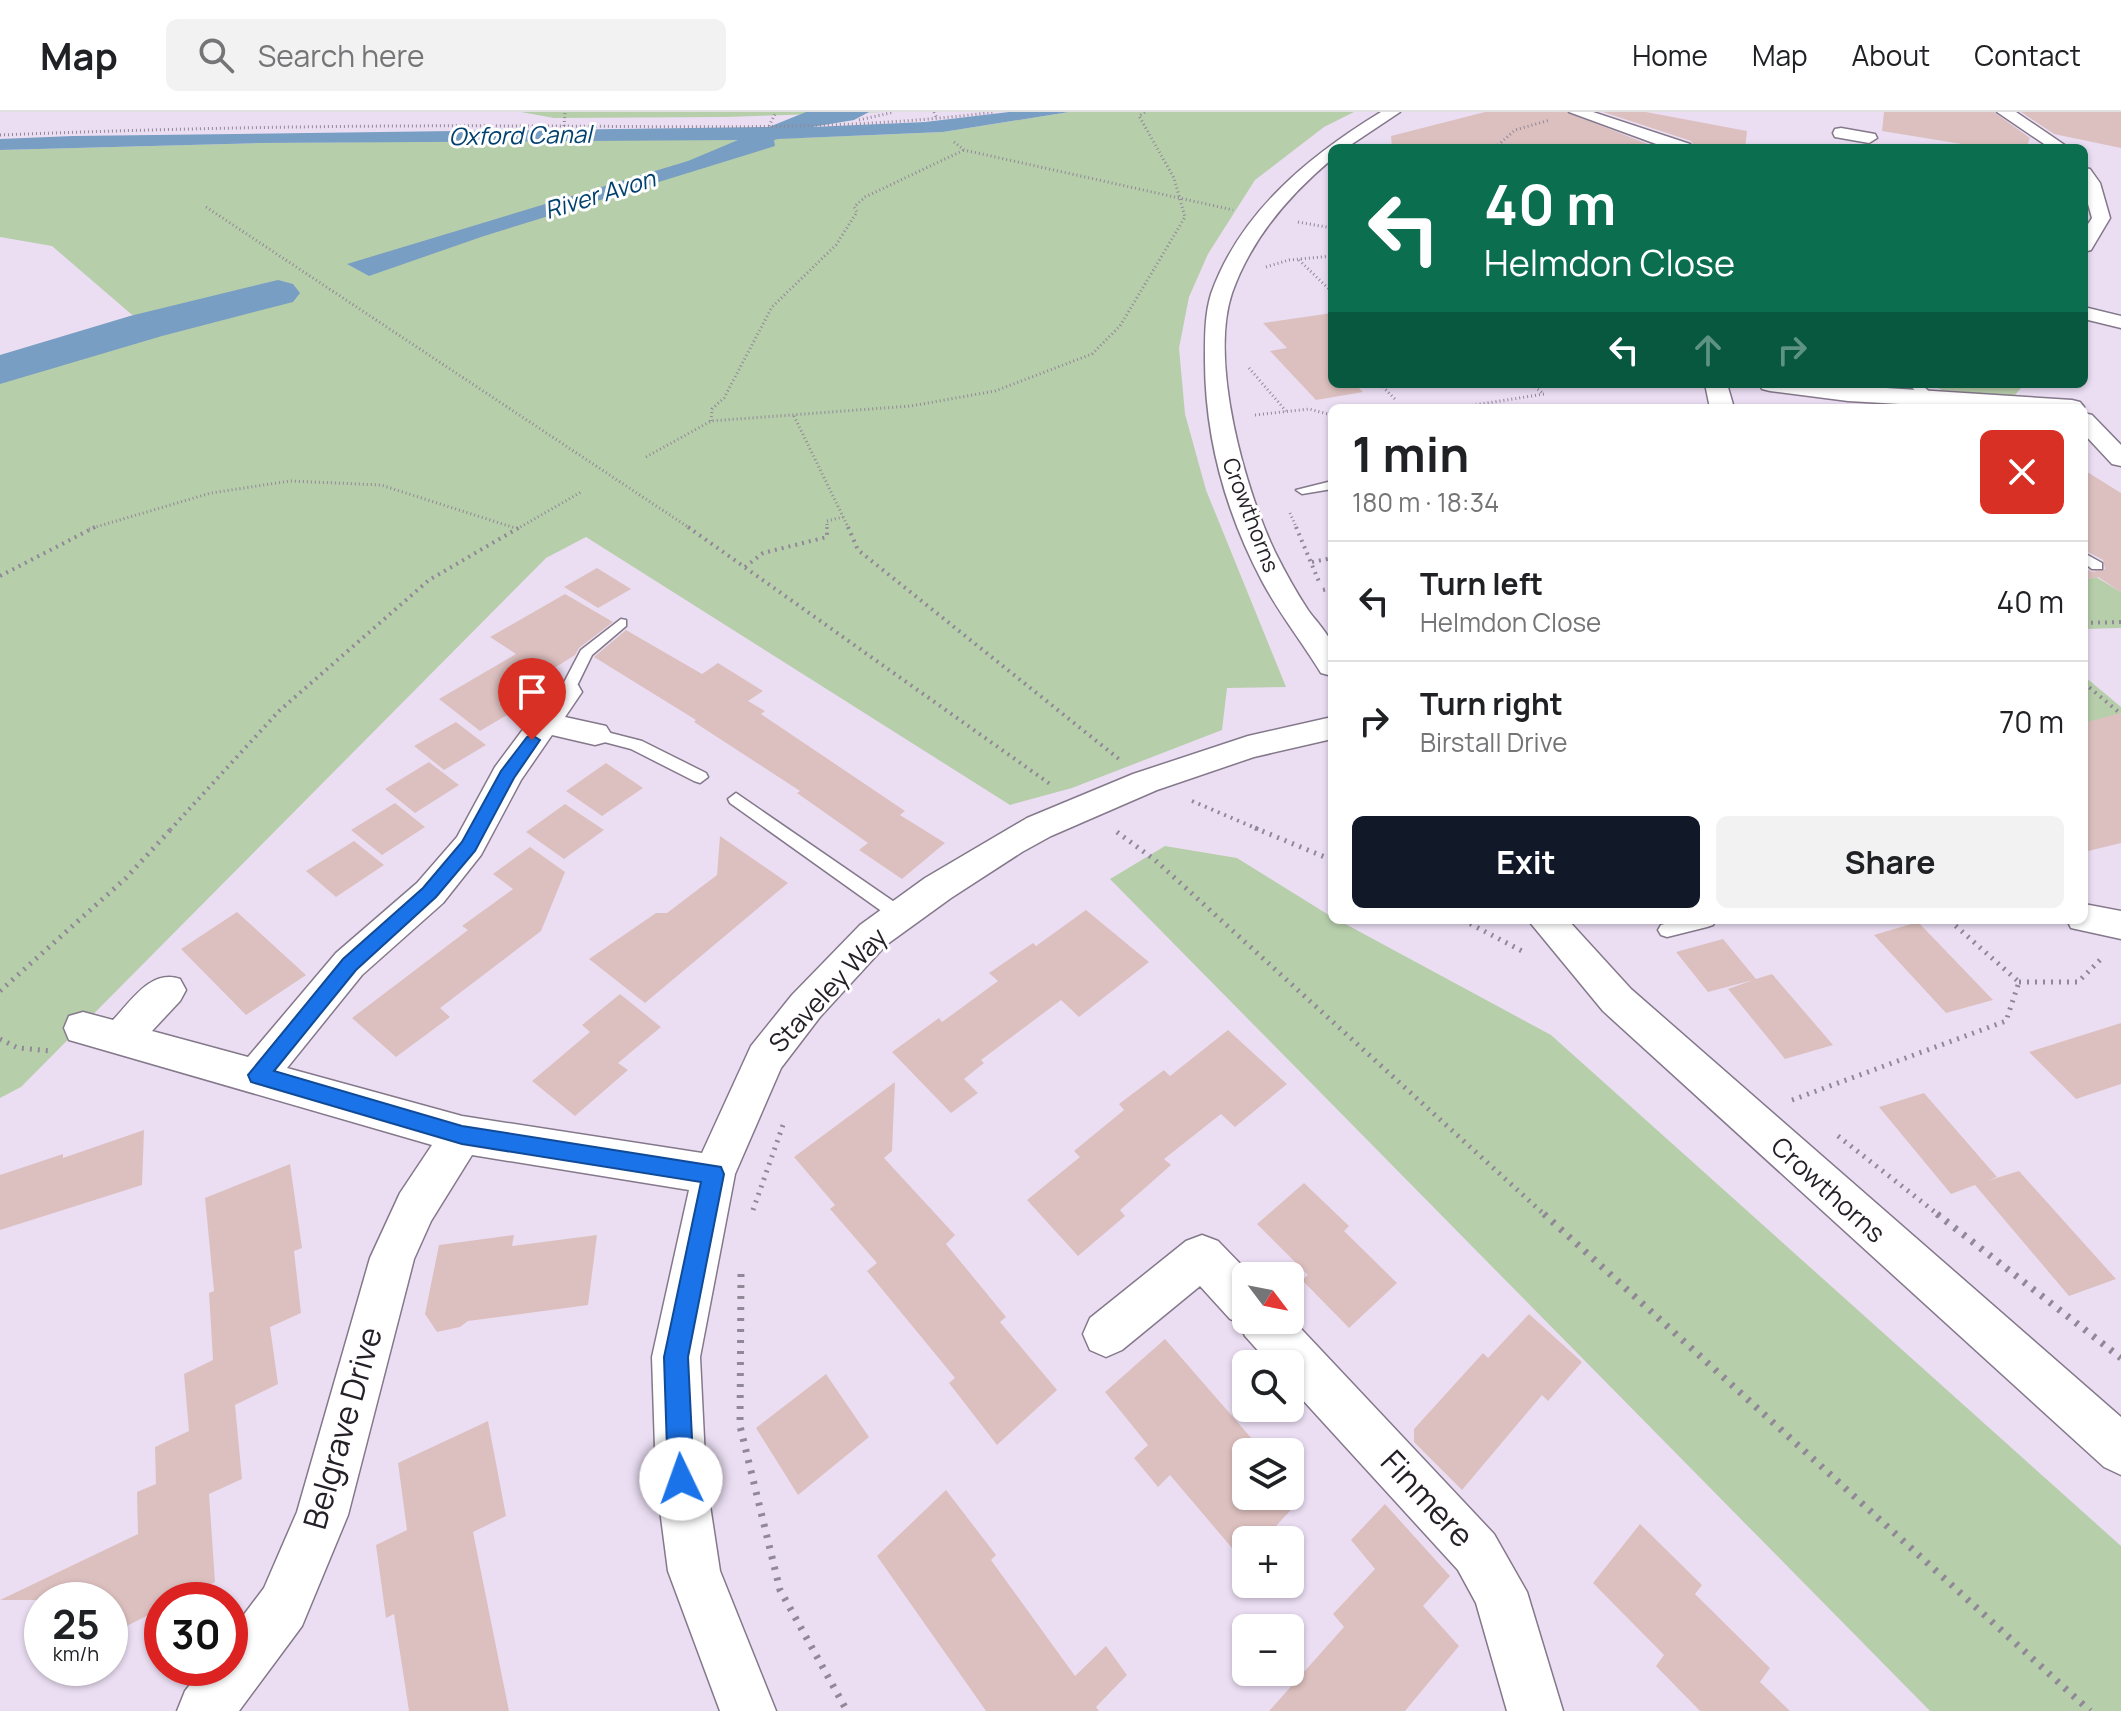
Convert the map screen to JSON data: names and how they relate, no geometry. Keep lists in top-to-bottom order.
{
  "streets": {
    "street": [
      "Crowthorns",
      "Staveley Way",
      "Belgrave Drive",
      "Finmere"
    ]
  },
  "water": ["Oxford Canal", "River Avon"],
  "north": "bottom right",
  "page": {
    "header": "Map",
    "search": "Search here",
    "nav": [
      "Home",
      "Map",
      "About",
      "Contact"
    ],
    "turn": ["40 m", "Helmdon Close"],
    "heading": ["1 min", "180 m · 18:34"],
    "list": [
      {
        "name": "Turn left",
        "note": "Helmdon Close",
        "value": "40 m"
      },
      {
        "name": "Turn right",
        "note": "Birstall Drive",
        "value": "70 m"
      }
    ],
    "buttons": ["Exit", "Share"],
    "map_buttons": ["+", "−"],
    "speed": "25 km/h",
    "limit": "30"
  }
}
